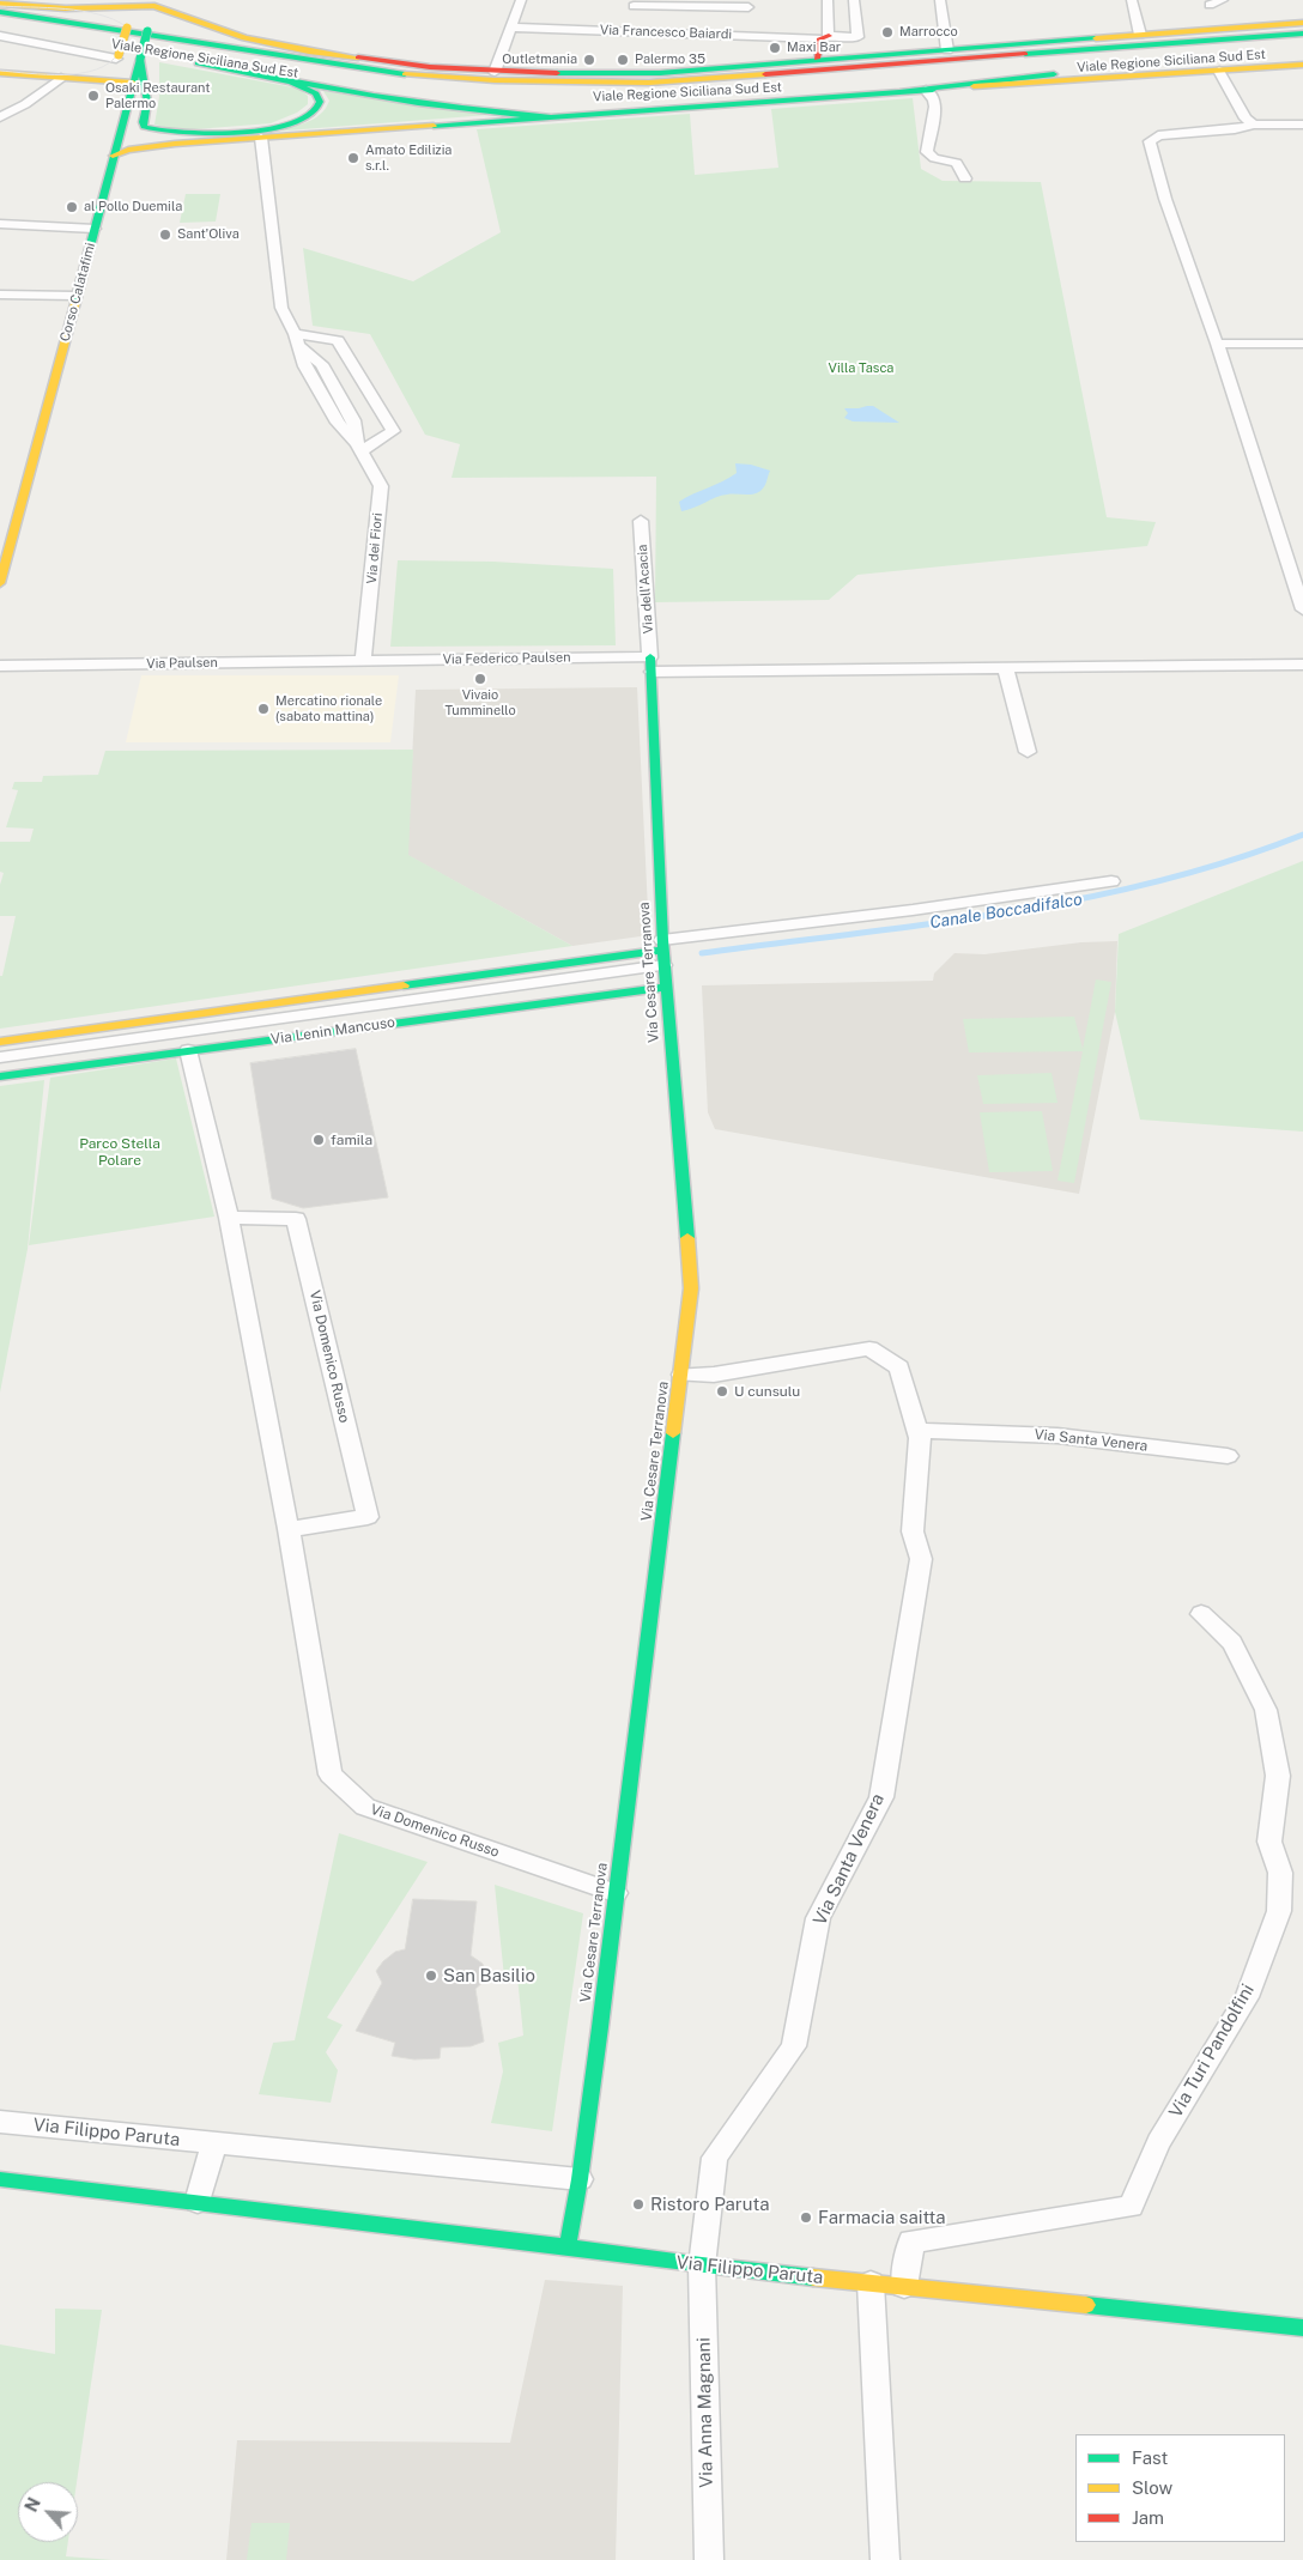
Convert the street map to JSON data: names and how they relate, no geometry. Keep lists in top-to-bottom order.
{
  "streets": {
    "street": [
      "Via Francesco Baiardi",
      "Viale Regione Siciliana Sud Est",
      "Corso Calatafimi",
      "Via dei Fiori",
      "Via dell'Acacia",
      "Via Federico Paulsen",
      "Via Paulsen",
      "Via Cesare Terranova",
      "Via Lenin Mancuso",
      "Via Domenico Russo",
      "Via Santa Venera",
      "Via Turi Pandolfini",
      "Via Filippo Paruta",
      "Via Anna Magnani"
    ]
  },
  "crossings": [
    ["Viale Regione Siciliana Sud Est", "Corso Calatafimi"],
    ["Viale Regione Siciliana Sud Est", "Via dei Fiori"],
    ["Via dei Fiori", "Via Federico Paulsen"],
    ["Via dei Fiori", "Via Paulsen"],
    ["Via dell'Acacia", "Via Federico Paulsen"],
    ["Via dell'Acacia", "Via Cesare Terranova"],
    ["Via Federico Paulsen", "Via Paulsen"],
    ["Via Federico Paulsen", "Via Cesare Terranova"],
    ["Via Cesare Terranova", "Via Lenin Mancuso"],
    ["Via Cesare Terranova", "Via Domenico Russo"],
    ["Via Cesare Terranova", "Via Santa Venera"],
    ["Via Cesare Terranova", "Via Filippo Paruta"],
    ["Via Lenin Mancuso", "Via Domenico Russo"],
    ["Via Santa Venera", "Via Filippo Paruta"],
    ["Via Santa Venera", "Via Anna Magnani"],
    ["Via Turi Pandolfini", "Via Filippo Paruta"],
    ["Via Filippo Paruta", "Via Anna Magnani"]
  ],
  "water": ["Canale Boccadifalco"],
  "parks": ["Villa Tasca", "Parco Stella Polare"],
  "places": [
    "Marrocco",
    "Maxi Bar",
    "Outletmania",
    "Palermo 35",
    "Osaki Restaurant Palermo",
    "Amato Edilizia s.r.l.",
    "al Pollo Duemila",
    "Sant'Oliva",
    "Vivaio Tumminello",
    "Mercatino rionale (sabato mattina)",
    "famila",
    "U cunsulu",
    "San Basilio",
    "Ristoro Paruta",
    "Farmacia saitta"
  ],
  "legend": ["Fast", "Slow", "Jam"],
  "north": "top left"
}
